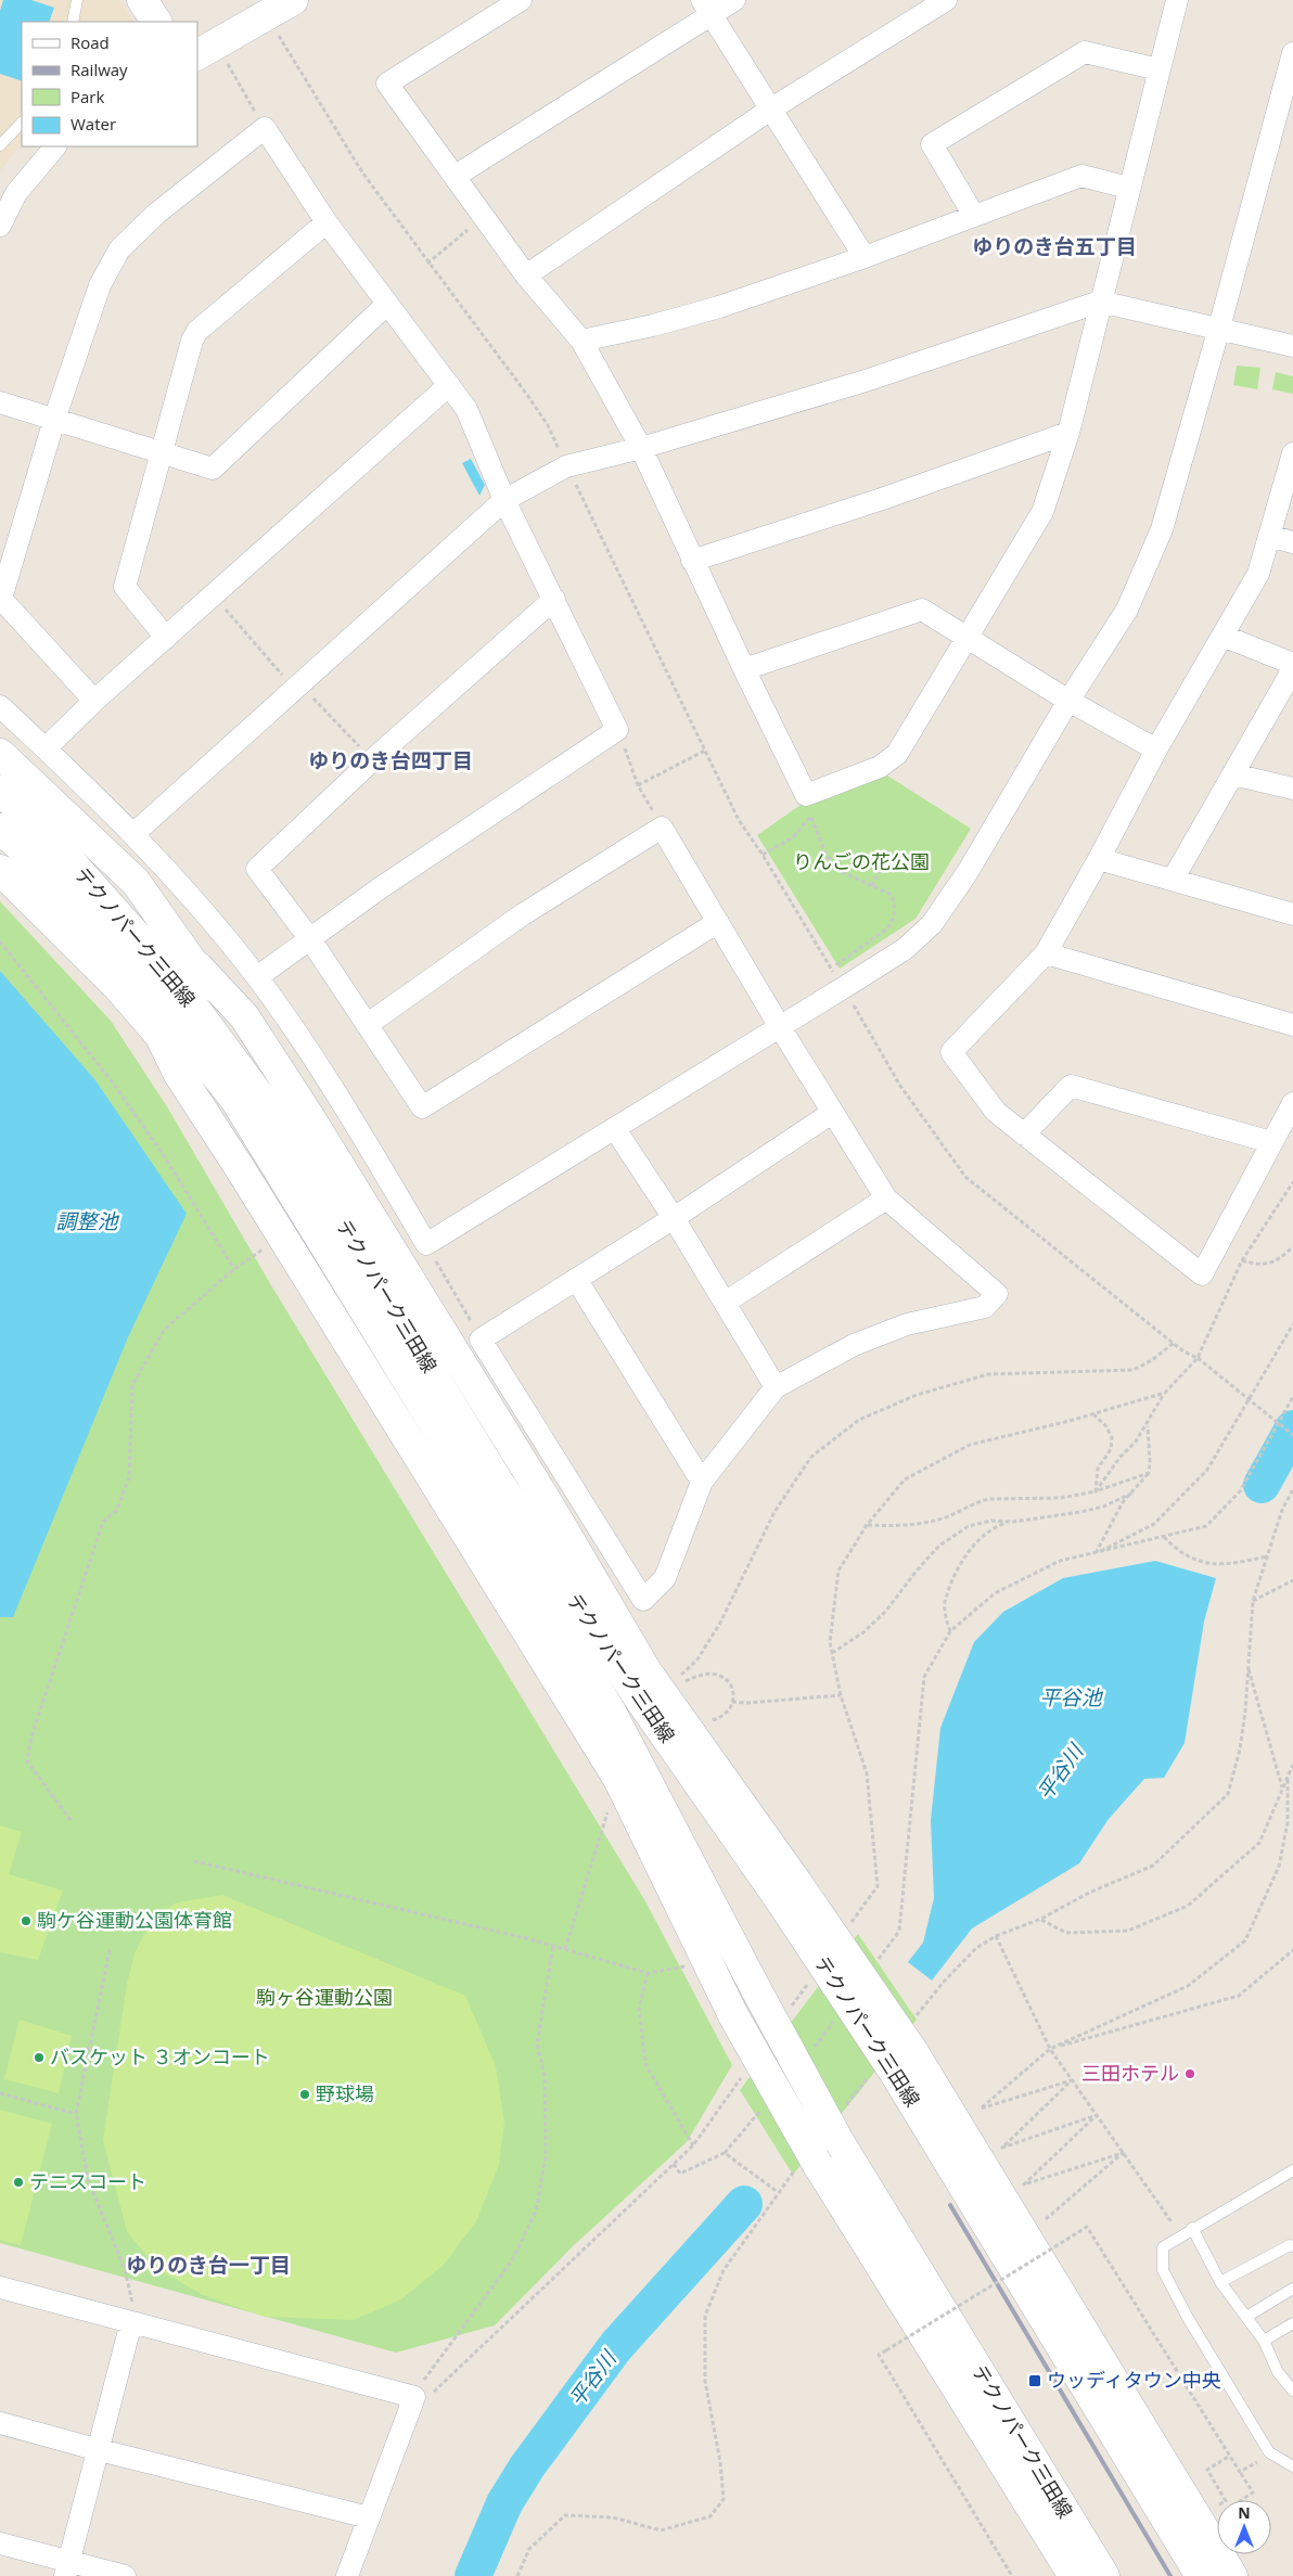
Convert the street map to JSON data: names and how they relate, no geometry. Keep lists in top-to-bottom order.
{
  "streets": {
    "main road": ["テクノパーク三田線"]
  },
  "districts": ["ゆりのき台五丁目", "ゆりのき台四丁目", "ゆりのき台一丁目"],
  "water": ["調整池", "平谷池", "平谷川"],
  "parks": ["りんごの花公園", "駒ヶ谷運動公園"],
  "places": {
    "other": [
      "駒ケ谷運動公園体育館",
      "バスケット ３オンコート",
      "三田ホテル",
      "野球場",
      "テニスコート"
    ],
    "transit": ["ウッディタウン中央"]
  },
  "legend": [
    "Road",
    "Railway",
    "Park",
    "Water"
  ],
  "north": "top"
}
